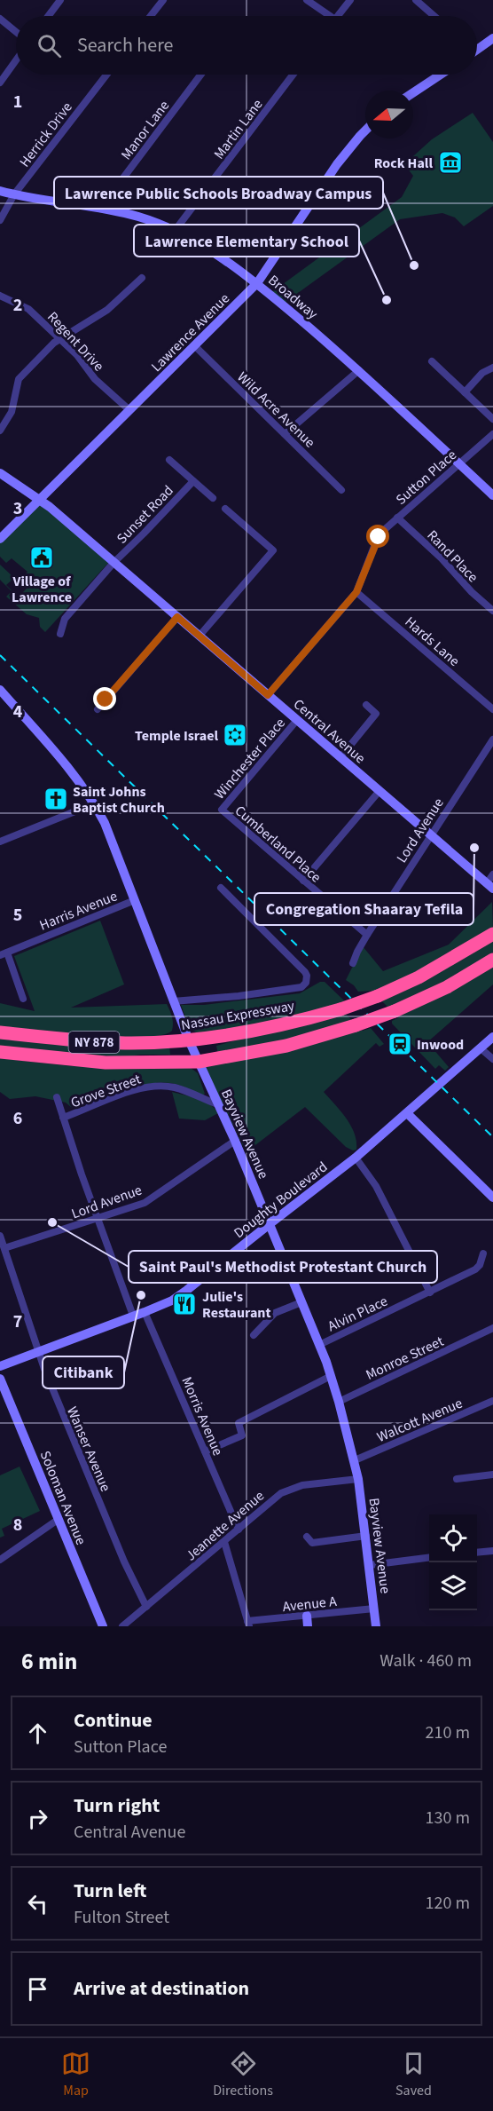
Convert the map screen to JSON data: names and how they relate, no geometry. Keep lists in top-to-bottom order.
{
  "streets": {
    "highway": ["Nassau Expressway", "NY 878"],
    "street": [
      "Martin Lane",
      "Manor Lane",
      "Herrick Drive",
      "Broadway",
      "Lawrence Avenue",
      "Regent Drive",
      "Wild Acre Avenue",
      "Sutton Place",
      "Sunset Road",
      "Rand Place",
      "Hards Lane",
      "Central Avenue",
      "Winchester Place",
      "Lord Avenue",
      "Cumberland Place",
      "Harris Avenue",
      "Grove Street",
      "Bayview Avenue",
      "Doughty Boulevard",
      "Alvin Place",
      "Monroe Street",
      "Morris Avenue",
      "Walcott Avenue",
      "Wanser Avenue",
      "Soloman Avenue",
      "Jeanette Avenue",
      "Avenue A"
    ]
  },
  "crossings": [
    ["Martin Lane", "Broadway"],
    ["Manor Lane", "Broadway"],
    ["Herrick Drive", "Broadway"],
    ["Broadway", "Lawrence Avenue"],
    ["Broadway", "Sutton Place"],
    ["Lawrence Avenue", "Regent Drive"],
    ["Lawrence Avenue", "Wild Acre Avenue"],
    ["Lawrence Avenue", "Central Avenue"],
    ["Sutton Place", "Rand Place"],
    ["Sutton Place", "Hards Lane"],
    ["Sutton Place", "Central Avenue"],
    ["Sunset Road", "Central Avenue"],
    ["Central Avenue", "Winchester Place"],
    ["Central Avenue", "Lord Avenue"],
    ["Winchester Place", "Cumberland Place"],
    ["Lord Avenue", "Cumberland Place"],
    ["Lord Avenue", "Bayview Avenue"],
    ["Lord Avenue", "Wanser Avenue"],
    ["Harris Avenue", "Bayview Avenue"],
    ["Nassau Expressway", "Bayview Avenue"],
    ["NY 878", "Bayview Avenue"],
    ["Grove Street", "Bayview Avenue"],
    ["Bayview Avenue", "Doughty Boulevard"],
    ["Bayview Avenue", "Alvin Place"],
    ["Bayview Avenue", "Monroe Street"],
    ["Bayview Avenue", "Walcott Avenue"],
    ["Bayview Avenue", "Jeanette Avenue"],
    ["Bayview Avenue", "Avenue A"],
    ["Doughty Boulevard", "Morris Avenue"],
    ["Doughty Boulevard", "Wanser Avenue"],
    ["Morris Avenue", "Jeanette Avenue"],
    ["Wanser Avenue", "Jeanette Avenue"]
  ],
  "places": {
    "museum": ["Rock Hall"],
    "other": [
      "Lawrence Public Schools Broadway Campus",
      "Lawrence Elementary School",
      "Congregation Shaaray Tefila",
      "Saint Paul's Methodist Protestant Church",
      "Citibank"
    ],
    "public building": ["Village of Lawrence"],
    "synagogue": ["Temple Israel"],
    "church": ["Saint Johns Baptist Church"],
    "station": ["Inwood"],
    "restaurant": ["Julie's Restaurant"]
  },
  "north": "left",
  "page": {
    "search": "Search here",
    "heading": ["6 min", "Walk · 460 m"],
    "list": [
      ["Continue", "Sutton Place", "210 m"],
      ["Turn right", "Central Avenue", "130 m"],
      ["Turn left", "Fulton Street", "120 m"],
      "Arrive at destination"
    ],
    "nav": ["Map", "Directions", "Saved"]
  },
  "grid": {
    "rows": [
      "1",
      "2",
      "3",
      "4",
      "5",
      "6",
      "7",
      "8"
    ]
  }
}
